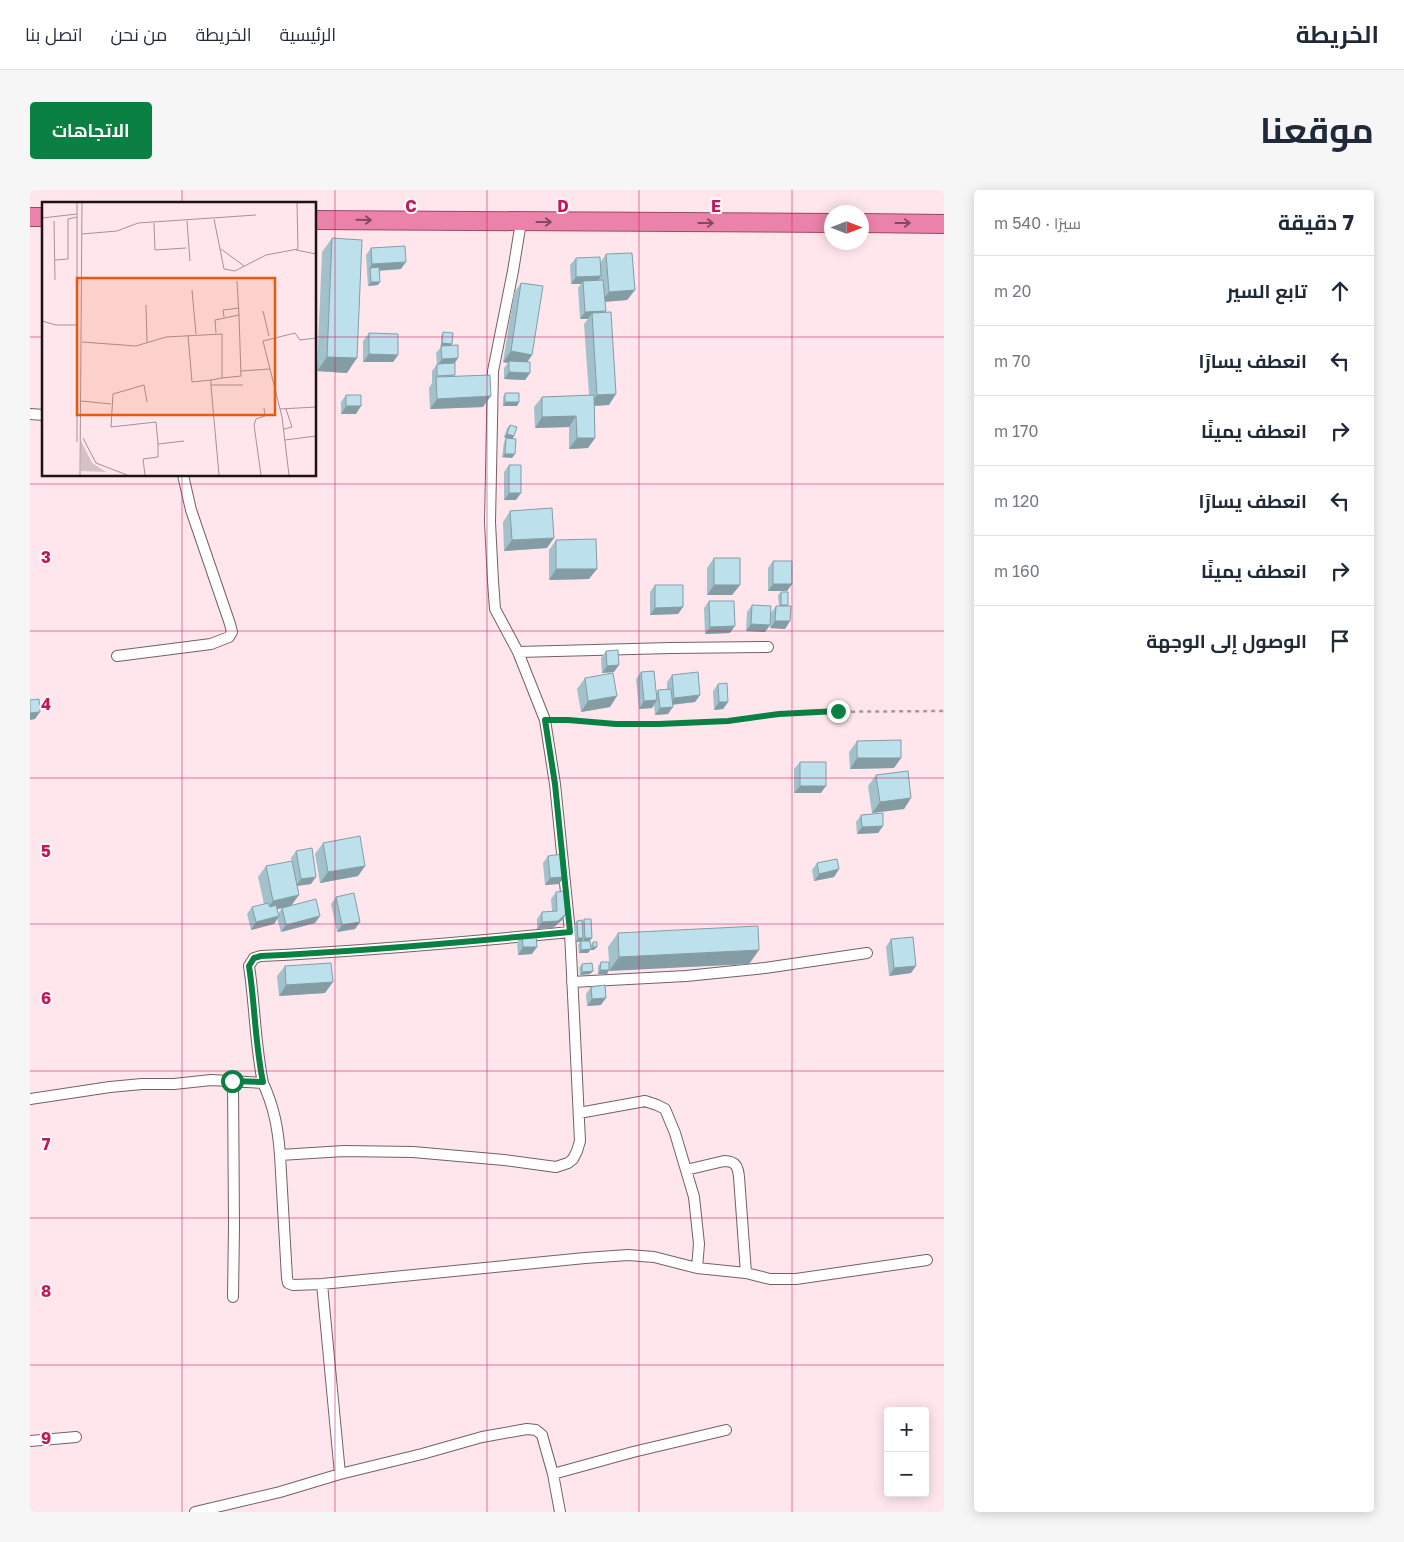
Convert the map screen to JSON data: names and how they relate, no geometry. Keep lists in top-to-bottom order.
{
  "north": "right",
  "page": {
    "header": "الخريطة",
    "nav": [
      "الرئيسية",
      "الخريطة",
      "من نحن",
      "اتصل بنا"
    ],
    "title": "موقعنا",
    "buttons": "الاتجاهات",
    "heading": ["7 دقيقة", "سيرًا · 540 m"],
    "list": [
      ["تابع السير", "20 m"],
      ["انعطف يسارًا", "70 m"],
      ["انعطف يمينًا", "170 m"],
      ["انعطف يسارًا", "120 m"],
      ["انعطف يمينًا", "160 m"],
      "الوصول إلى الوجهة"
    ],
    "map_buttons": ["+", "−"]
  },
  "grid": {
    "columns": ["C", "D", "E"],
    "rows": [
      "3",
      "4",
      "5",
      "6",
      "7",
      "8",
      "9"
    ]
  }
}
